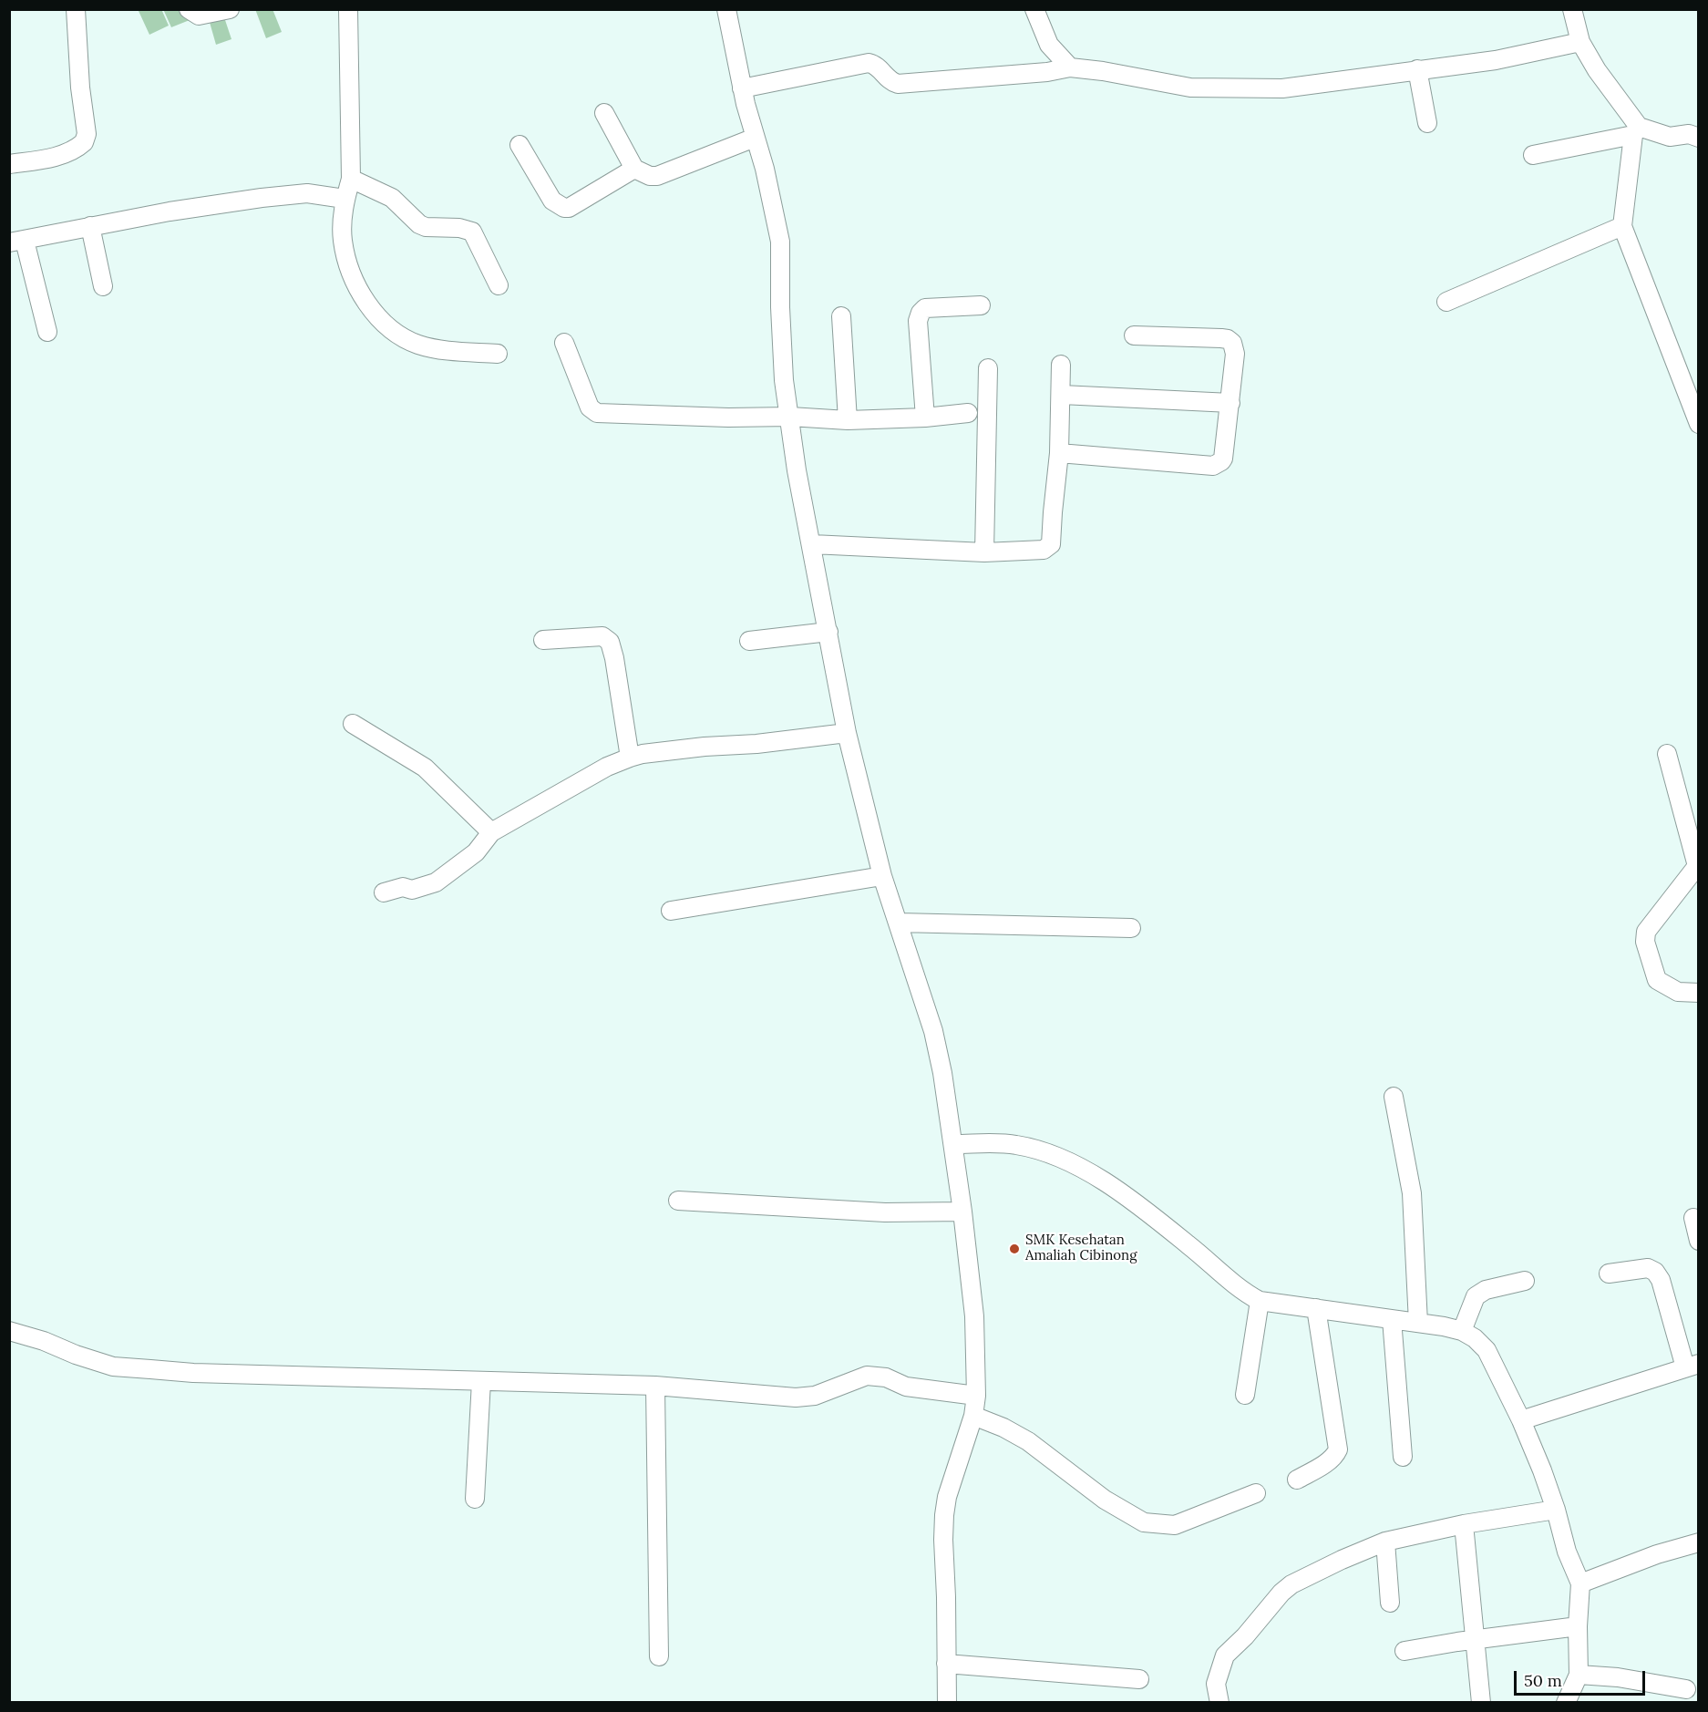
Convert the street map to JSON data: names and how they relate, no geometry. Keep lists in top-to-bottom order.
{
  "places": ["SMK Kesehatan Amaliah Cibinong"],
  "scale_bar": "50 m"
}
